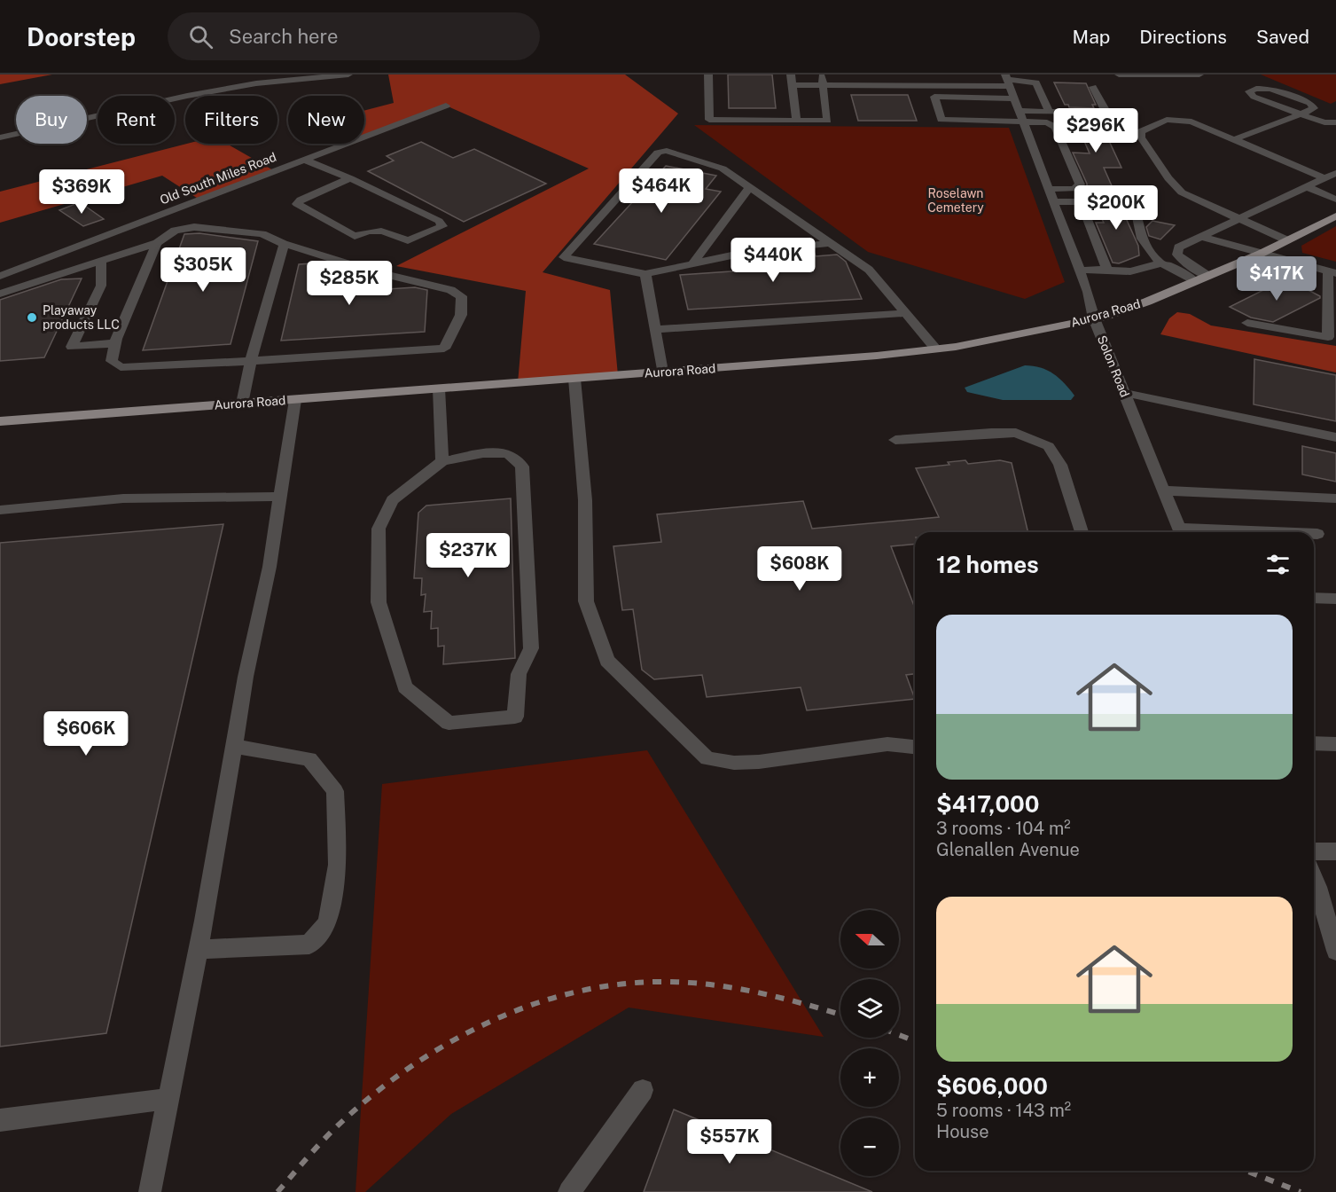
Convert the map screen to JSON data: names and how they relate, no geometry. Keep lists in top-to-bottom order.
{
  "streets": {
    "main road": ["Aurora Road"],
    "street": ["Old South Miles Road", "Solon Road"]
  },
  "crossings": [
    ["Aurora Road", "Solon Road"]
  ],
  "parks": ["Roselawn Cemetery"],
  "places": ["Playaway products LLC"],
  "north": "left",
  "page": {
    "header": "Doorstep",
    "search": "Search here",
    "nav": ["Map", "Directions", "Saved"],
    "chip": [
      "Buy",
      "Rent",
      "Filters",
      "New"
    ],
    "price": [
      "$296K",
      "$464K",
      "$369K",
      "$200K",
      "$440K",
      "$305K",
      "$417K",
      "$285K",
      "$237K",
      "$608K",
      "$606K",
      "$557K"
    ],
    "heading": "12 homes",
    "list": [
      {
        "name": "$417,000",
        "note": "3 rooms · 104 m² · Glenallen Avenue"
      },
      {
        "name": "$606,000",
        "note": "5 rooms · 143 m² · House"
      }
    ],
    "map_buttons": ["+", "−"]
  }
}
